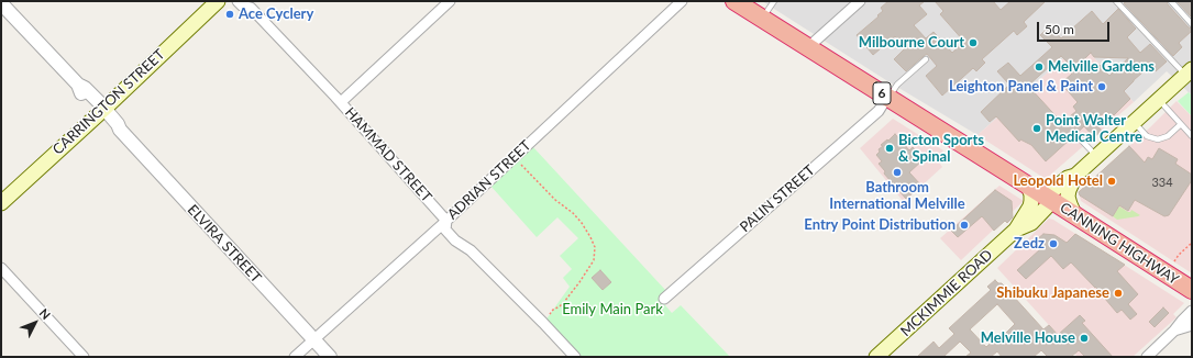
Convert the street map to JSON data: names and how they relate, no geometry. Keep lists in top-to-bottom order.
{
  "streets": {
    "highway": ["6", "CANNING HIGHWAY"],
    "main road": ["CARRINGTON STREET", "MCKIMMIE ROAD"],
    "street": [
      "HAMMAD STREET",
      "ADRIAN STREET",
      "PALIN STREET",
      "ELVIRA STREET"
    ]
  },
  "crossings": [
    ["CARRINGTON STREET", "ELVIRA STREET"],
    ["HAMMAD STREET", "ADRIAN STREET"],
    ["ADRIAN STREET", "ELVIRA STREET"],
    ["PALIN STREET", "CANNING HIGHWAY"],
    ["CANNING HIGHWAY", "MCKIMMIE ROAD"]
  ],
  "parks": ["Emily Main Park"],
  "places": [
    "Ace Cyclery",
    "Milbourne Court",
    "Melville Gardens",
    "Leighton Panel & Paint",
    "Point Walter Medical Centre",
    "Bicton Sports & Spinal",
    "Bathroom International Melville",
    "Leopold Hotel",
    "Entry Point Distribution",
    "Zedz",
    "Shibuku Japanese",
    "Melville House"
  ],
  "house_numbers": ["334"],
  "scale_bar": "50 m",
  "north": "top right"
}
